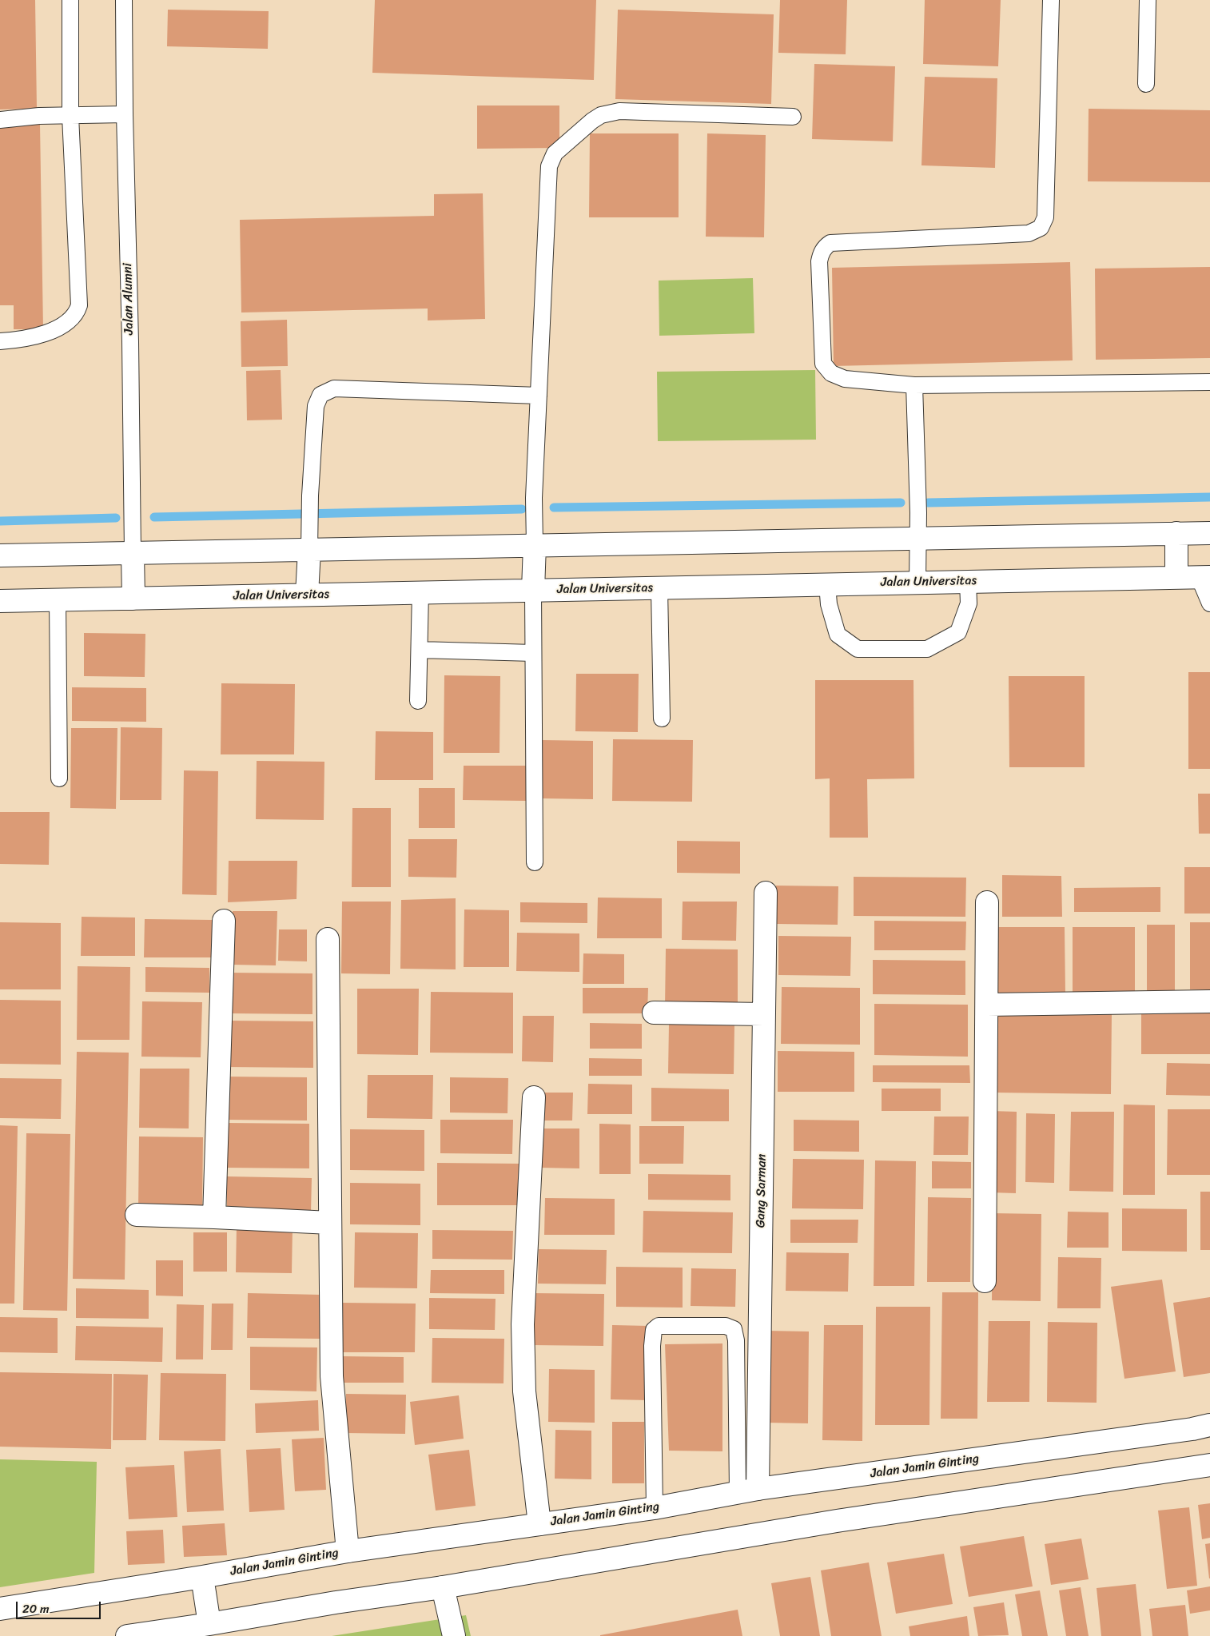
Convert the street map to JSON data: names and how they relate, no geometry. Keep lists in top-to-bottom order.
{
  "streets": {
    "street": [
      "Jalan Alumni",
      "Jalan Universitas",
      "Gang Sarman",
      "Jalan Jamin Ginting"
    ]
  },
  "crossings": [
    ["Jalan Alumni", "Jalan Universitas"],
    ["Gang Sarman", "Jalan Jamin Ginting"]
  ],
  "scale_bar": "20 m"
}
